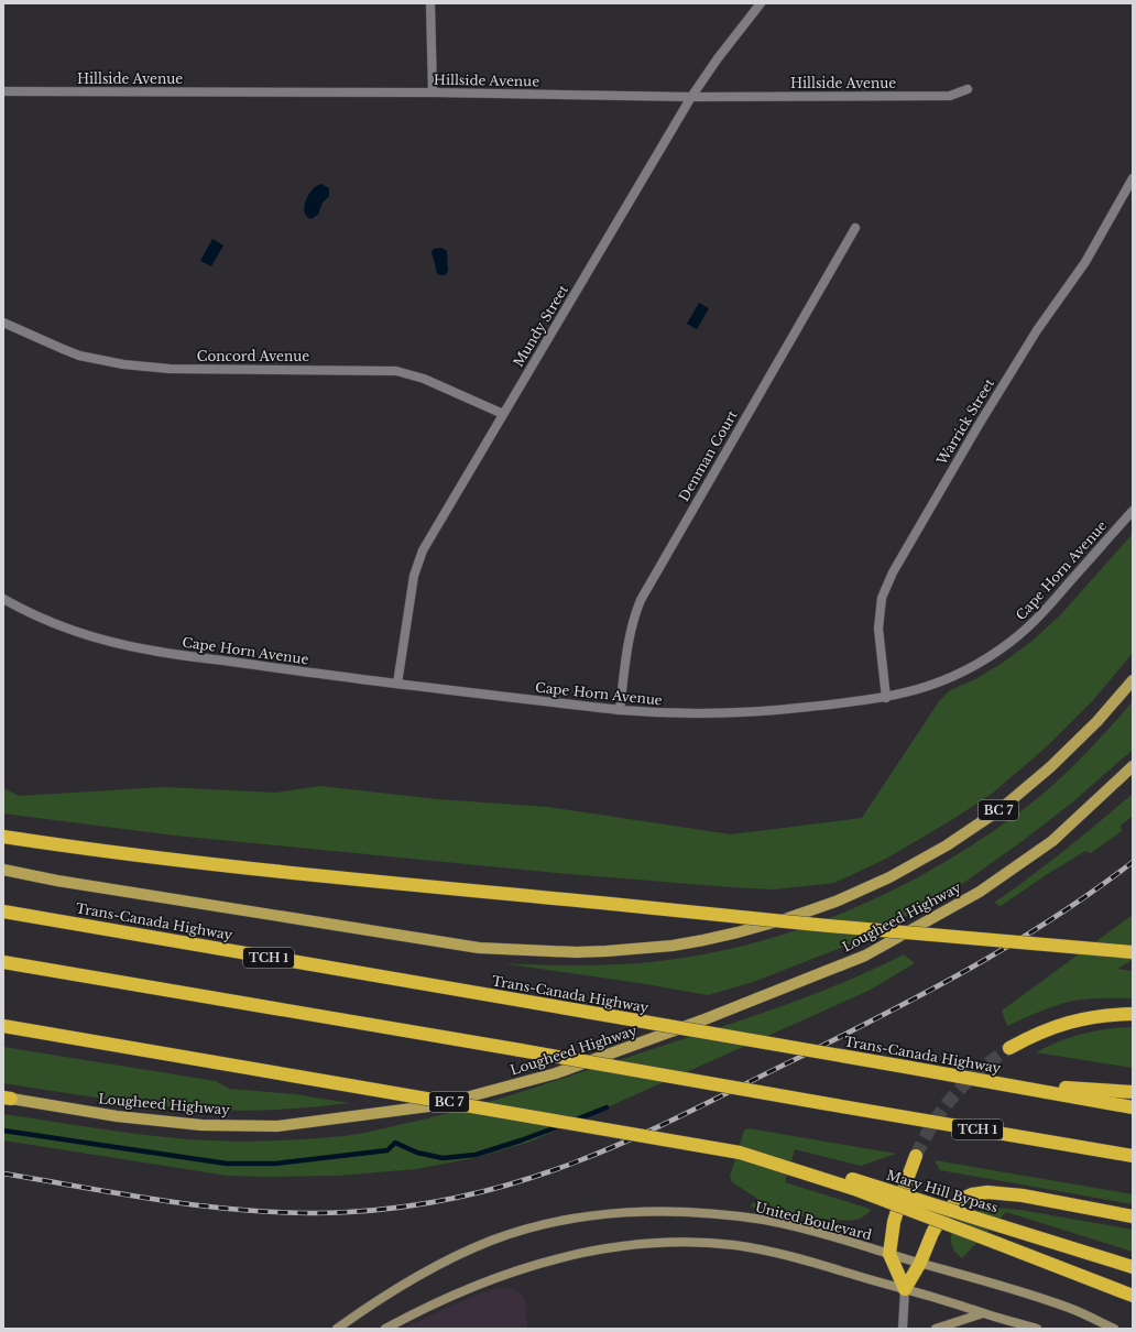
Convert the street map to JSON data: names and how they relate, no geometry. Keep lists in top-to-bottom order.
{
  "streets": {
    "highway": ["Trans-Canada Highway", "TCH 1", "Mary Hill Bypass"],
    "main road": ["BC 7", "Lougheed Highway", "United Boulevard"],
    "street": [
      "Hillside Avenue",
      "Mundy Street",
      "Concord Avenue",
      "Warrick Street",
      "Denman Court",
      "Cape Horn Avenue"
    ]
  },
  "crossings": [
    ["Hillside Avenue", "Mundy Street"],
    ["Mundy Street", "Concord Avenue"],
    ["Mundy Street", "Cape Horn Avenue"],
    ["Warrick Street", "Cape Horn Avenue"],
    ["Denman Court", "Cape Horn Avenue"]
  ]
}
